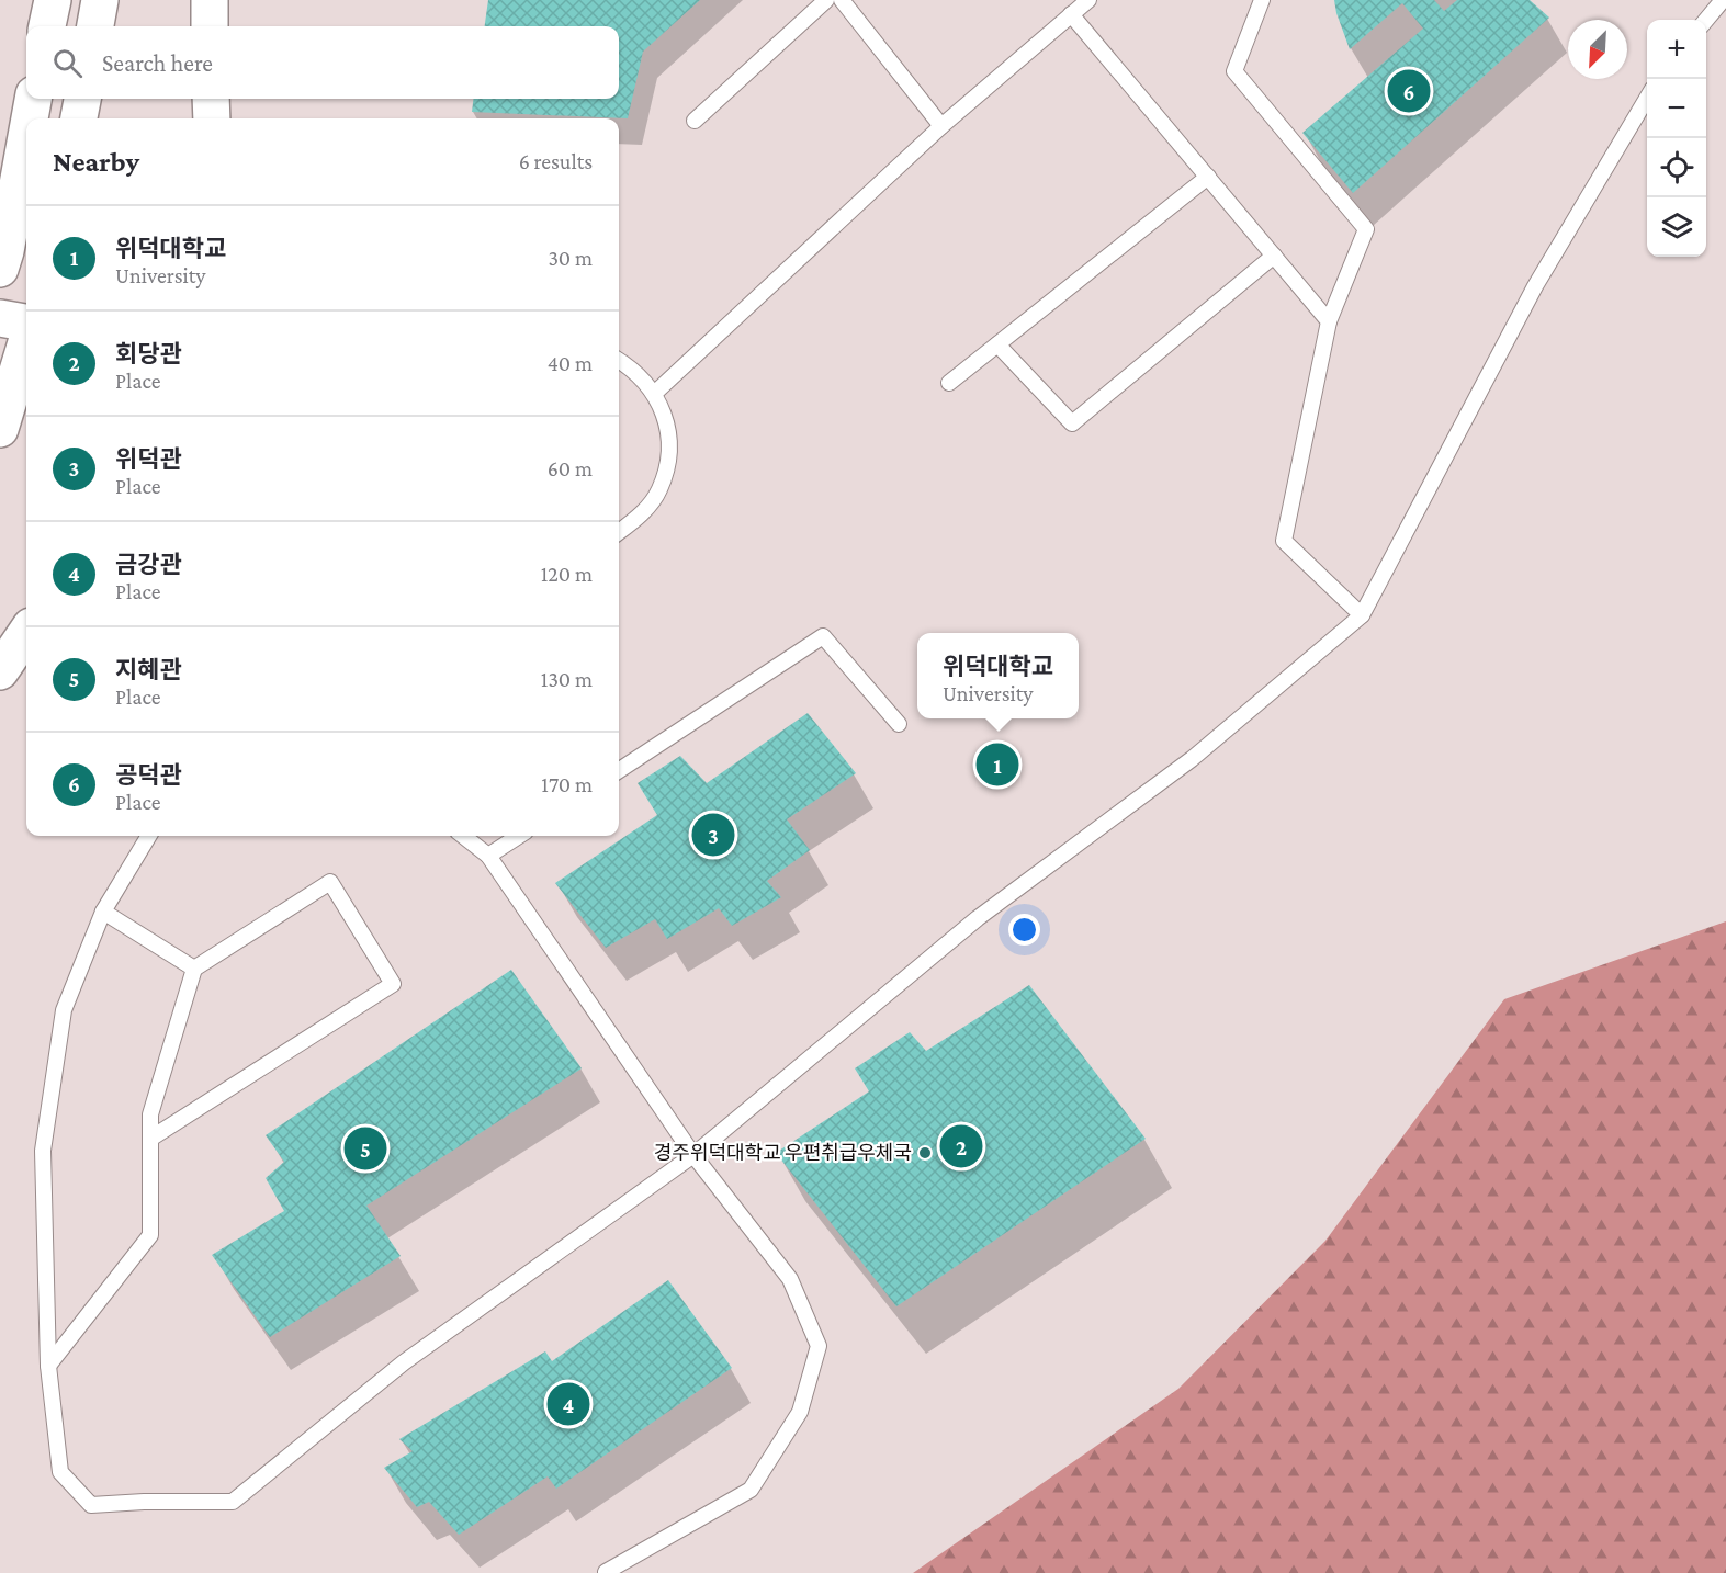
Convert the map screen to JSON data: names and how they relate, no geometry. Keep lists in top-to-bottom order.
{
  "places": ["경주위덕대학교 우편취급우체국"],
  "north": "bottom left",
  "page": {
    "map_buttons": ["+", "−"],
    "search": "Search here",
    "pins": [
      "6",
      "1",
      "3",
      "2",
      "5",
      "4"
    ],
    "heading": ["Nearby", "6 results"],
    "list": [
      {
        "mark": "1",
        "name": "위덕대학교",
        "note": "University",
        "value": "30 m"
      },
      {
        "mark": "2",
        "name": "회당관",
        "note": "Place",
        "value": "40 m"
      },
      {
        "mark": "3",
        "name": "위덕관",
        "note": "Place",
        "value": "60 m"
      },
      {
        "mark": "4",
        "name": "금강관",
        "note": "Place",
        "value": "120 m"
      },
      {
        "mark": "5",
        "name": "지혜관",
        "note": "Place",
        "value": "130 m"
      },
      {
        "mark": "6",
        "name": "공덕관",
        "note": "Place",
        "value": "170 m"
      }
    ],
    "popup": ["위덕대학교", "University"]
  }
}
